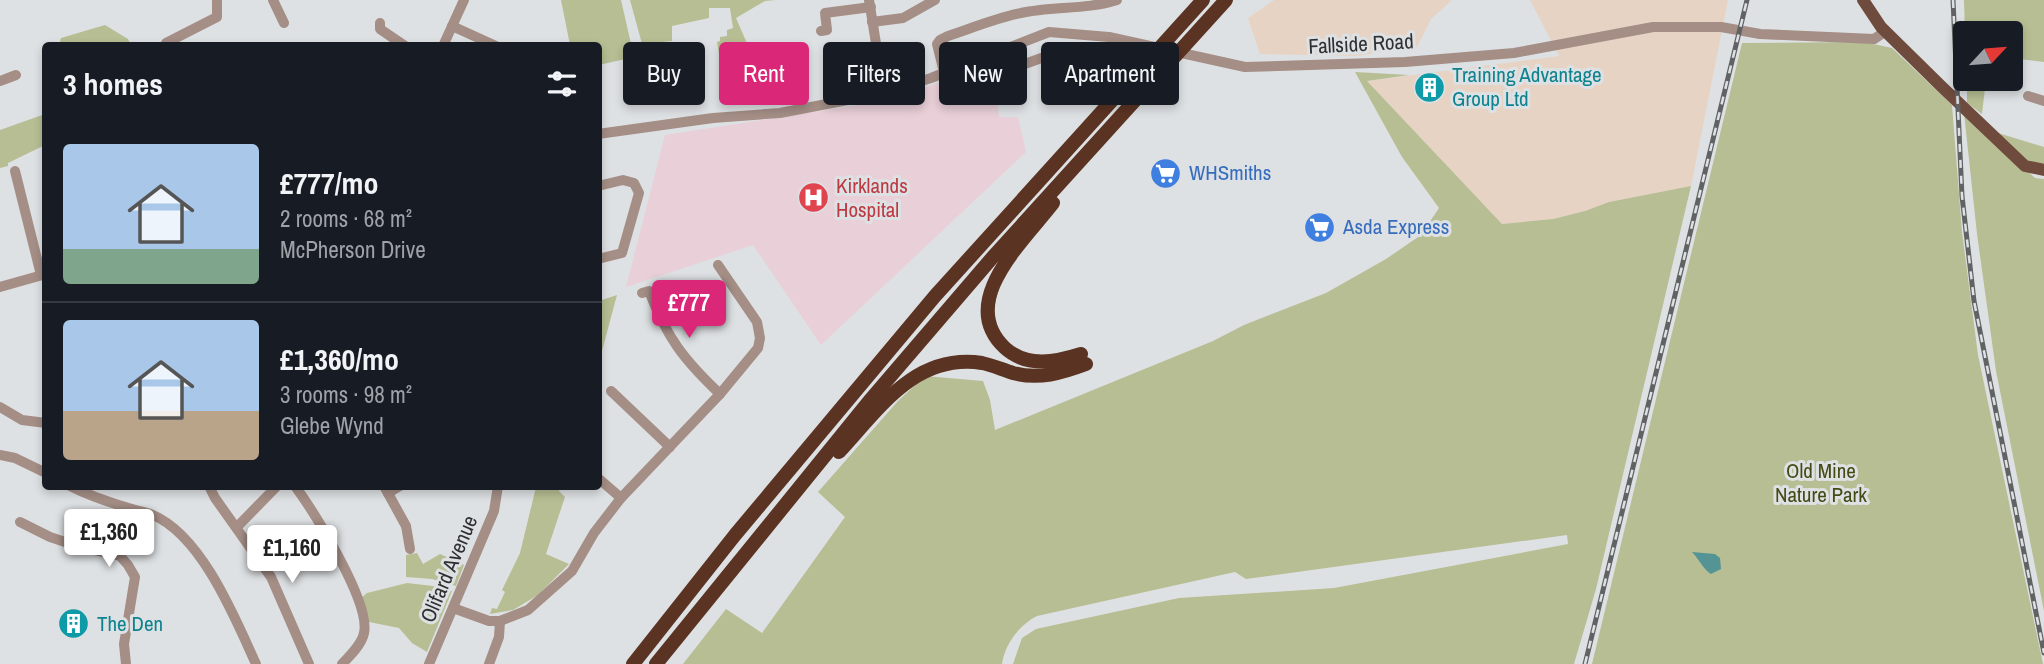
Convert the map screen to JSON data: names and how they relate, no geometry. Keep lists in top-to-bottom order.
{
  "streets": {
    "street": ["Fallside Road", "Olifard Avenue"]
  },
  "parks": ["Old Mine Nature Park"],
  "places": {
    "building": ["Training Advantage Group Ltd", "The Den"],
    "supermarket": ["WHSmiths", "Asda Express"],
    "hospital": ["Kirklands Hospital"]
  },
  "north": "top right",
  "page": {
    "chip": [
      "Buy",
      "Rent",
      "Filters",
      "New",
      "Apartment"
    ],
    "heading": "3 homes",
    "list": [
      {
        "name": "£777/mo",
        "note": "2 rooms · 68 m² · McPherson Drive"
      },
      {
        "name": "£1,360/mo",
        "note": "3 rooms · 98 m² · Glebe Wynd"
      }
    ],
    "price": ["£777", "£1,360", "£1,160"]
  }
}
